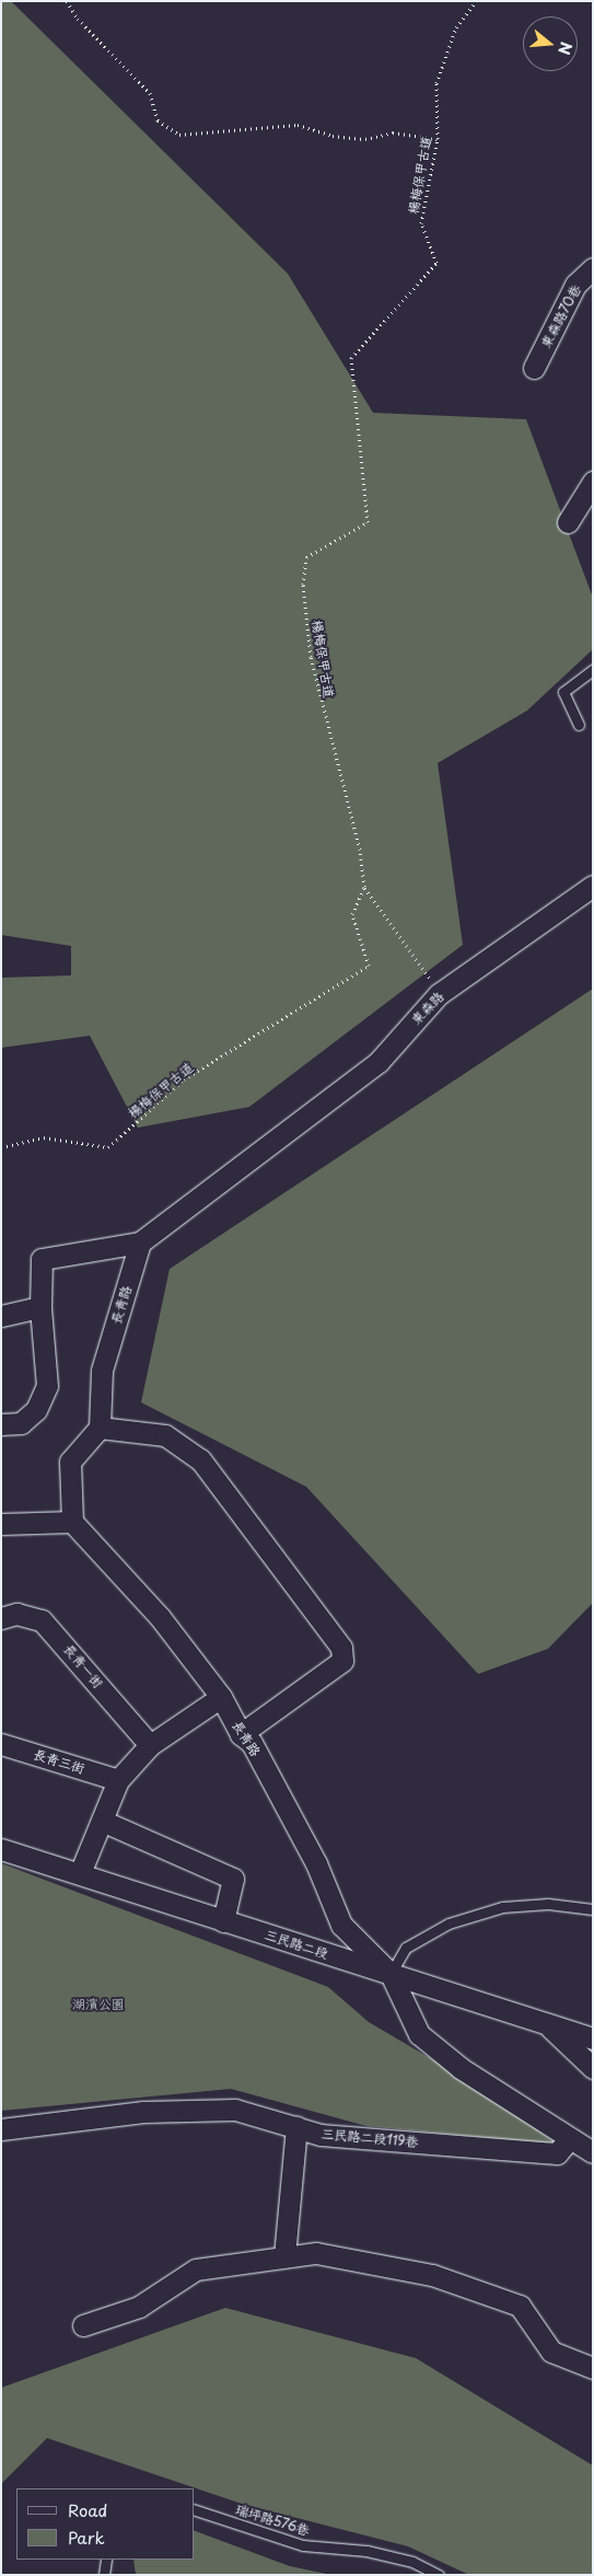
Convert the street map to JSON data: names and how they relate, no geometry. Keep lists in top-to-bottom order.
{
  "streets": {
    "street": [
      "東森路70巷",
      "東森路",
      "長青路",
      "長青一街",
      "長青三街",
      "三民路二段",
      "三民路二段119巷"
    ],
    "lane": ["瑞坪路576巷"],
    "path": ["楊梅保甲古道"]
  },
  "crossings": [
    ["東森路", "長青路"],
    ["長青路", "三民路二段"]
  ],
  "parks": ["湖濱公園"],
  "legend": ["Road", "Park"],
  "north": "right"
}
